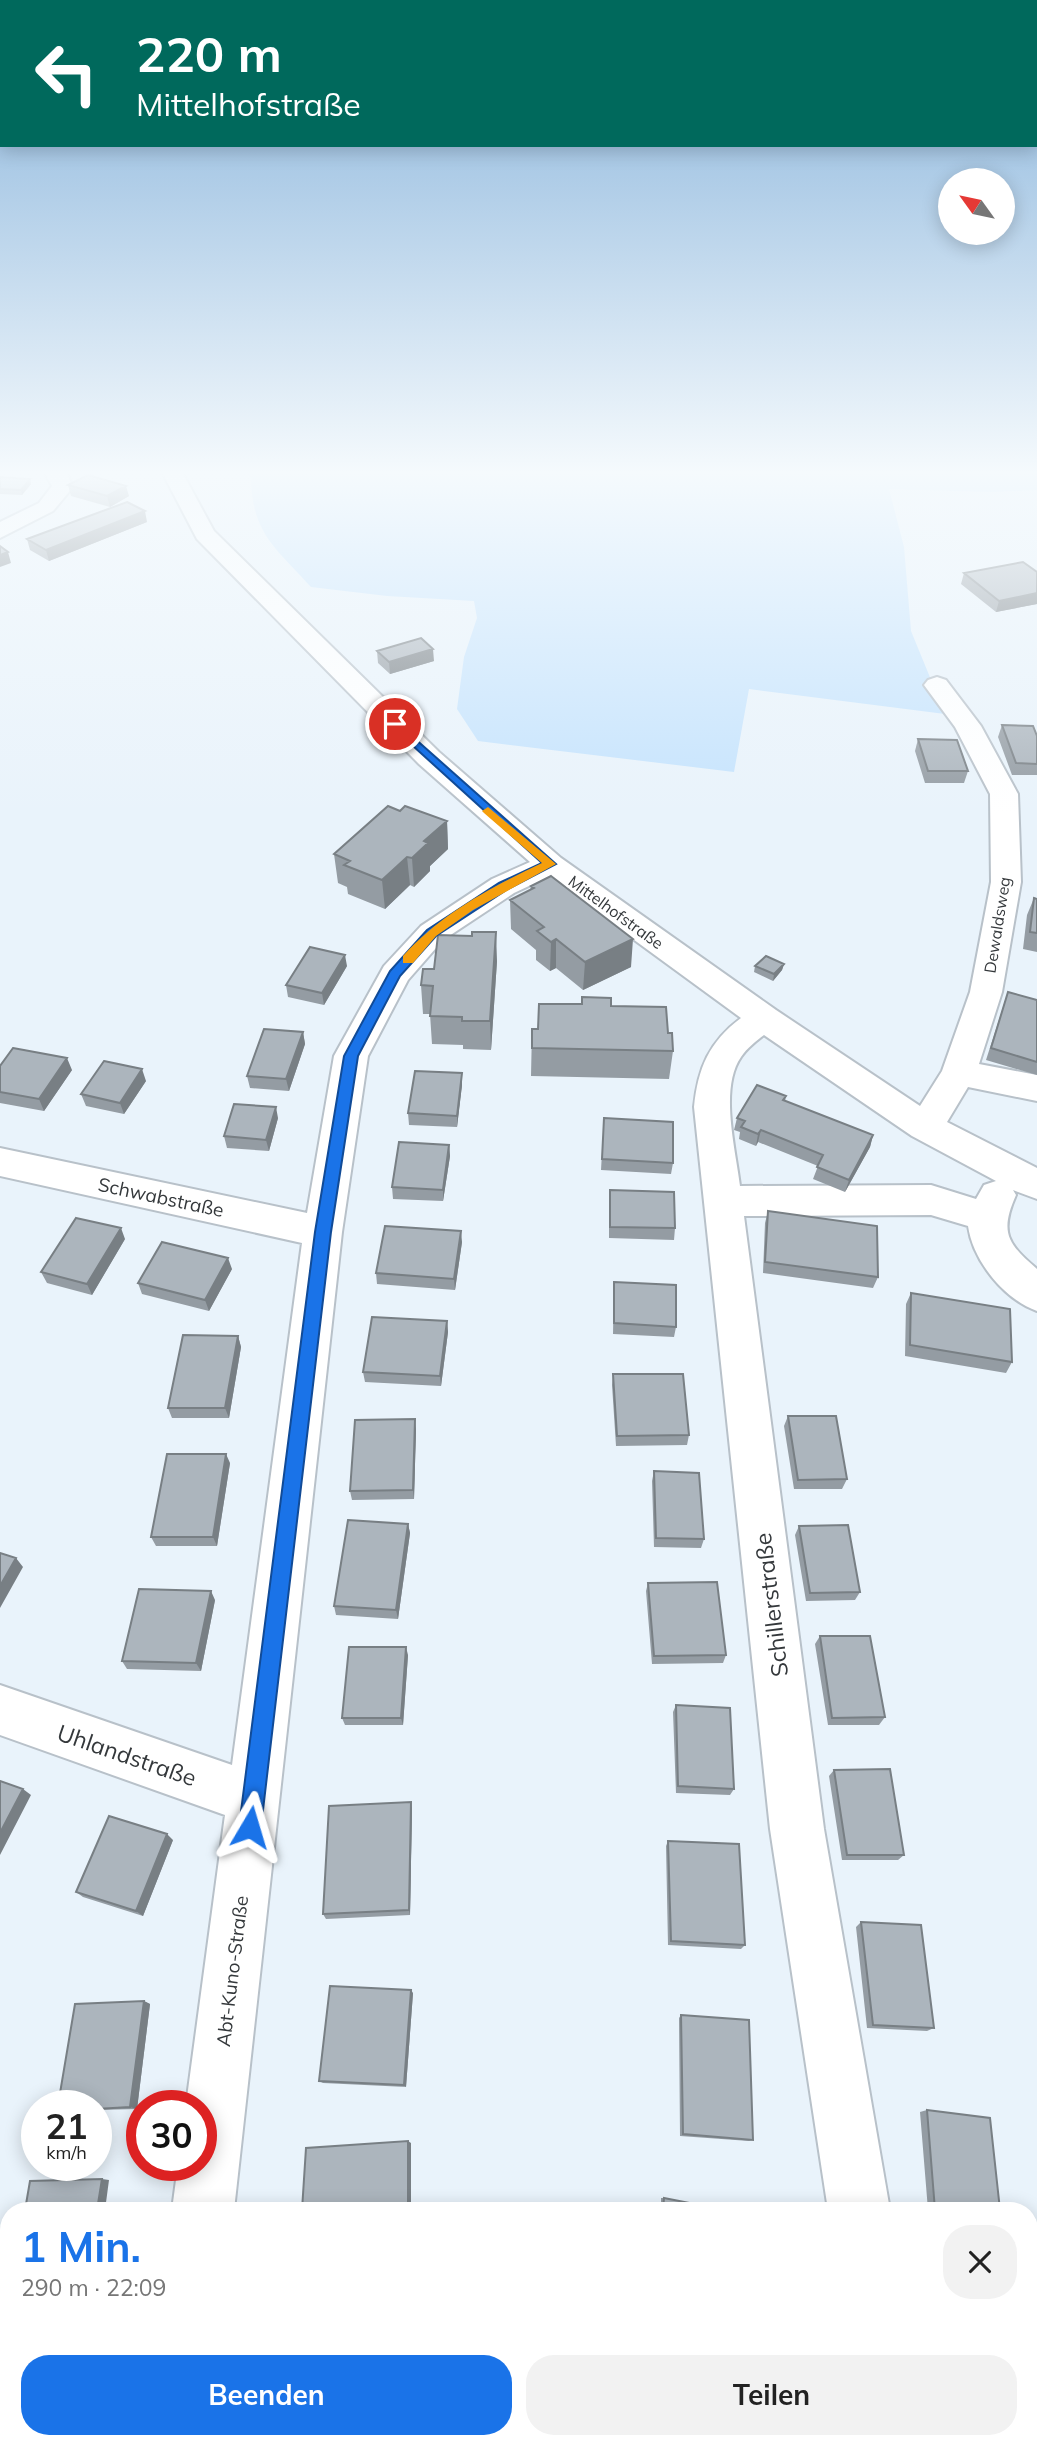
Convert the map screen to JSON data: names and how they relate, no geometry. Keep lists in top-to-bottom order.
{
  "streets": {
    "street": [
      "Mittelhofstraße",
      "Dewaldsweg",
      "Schwabstraße",
      "Schillerstraße",
      "Uhlandstraße",
      "Abt-Kuno-Straße"
    ]
  },
  "crossings": [
    ["Mittelhofstraße", "Dewaldsweg"],
    ["Mittelhofstraße", "Schillerstraße"],
    ["Mittelhofstraße", "Abt-Kuno-Straße"],
    ["Schwabstraße", "Abt-Kuno-Straße"],
    ["Uhlandstraße", "Abt-Kuno-Straße"]
  ],
  "north": "top left",
  "page": {
    "turn": ["220 m", "Mittelhofstraße"],
    "speed": "21 km/h",
    "limit": "30",
    "heading": ["1 Min.", "290 m · 22:09"],
    "buttons": ["Beenden", "Teilen"]
  }
}
